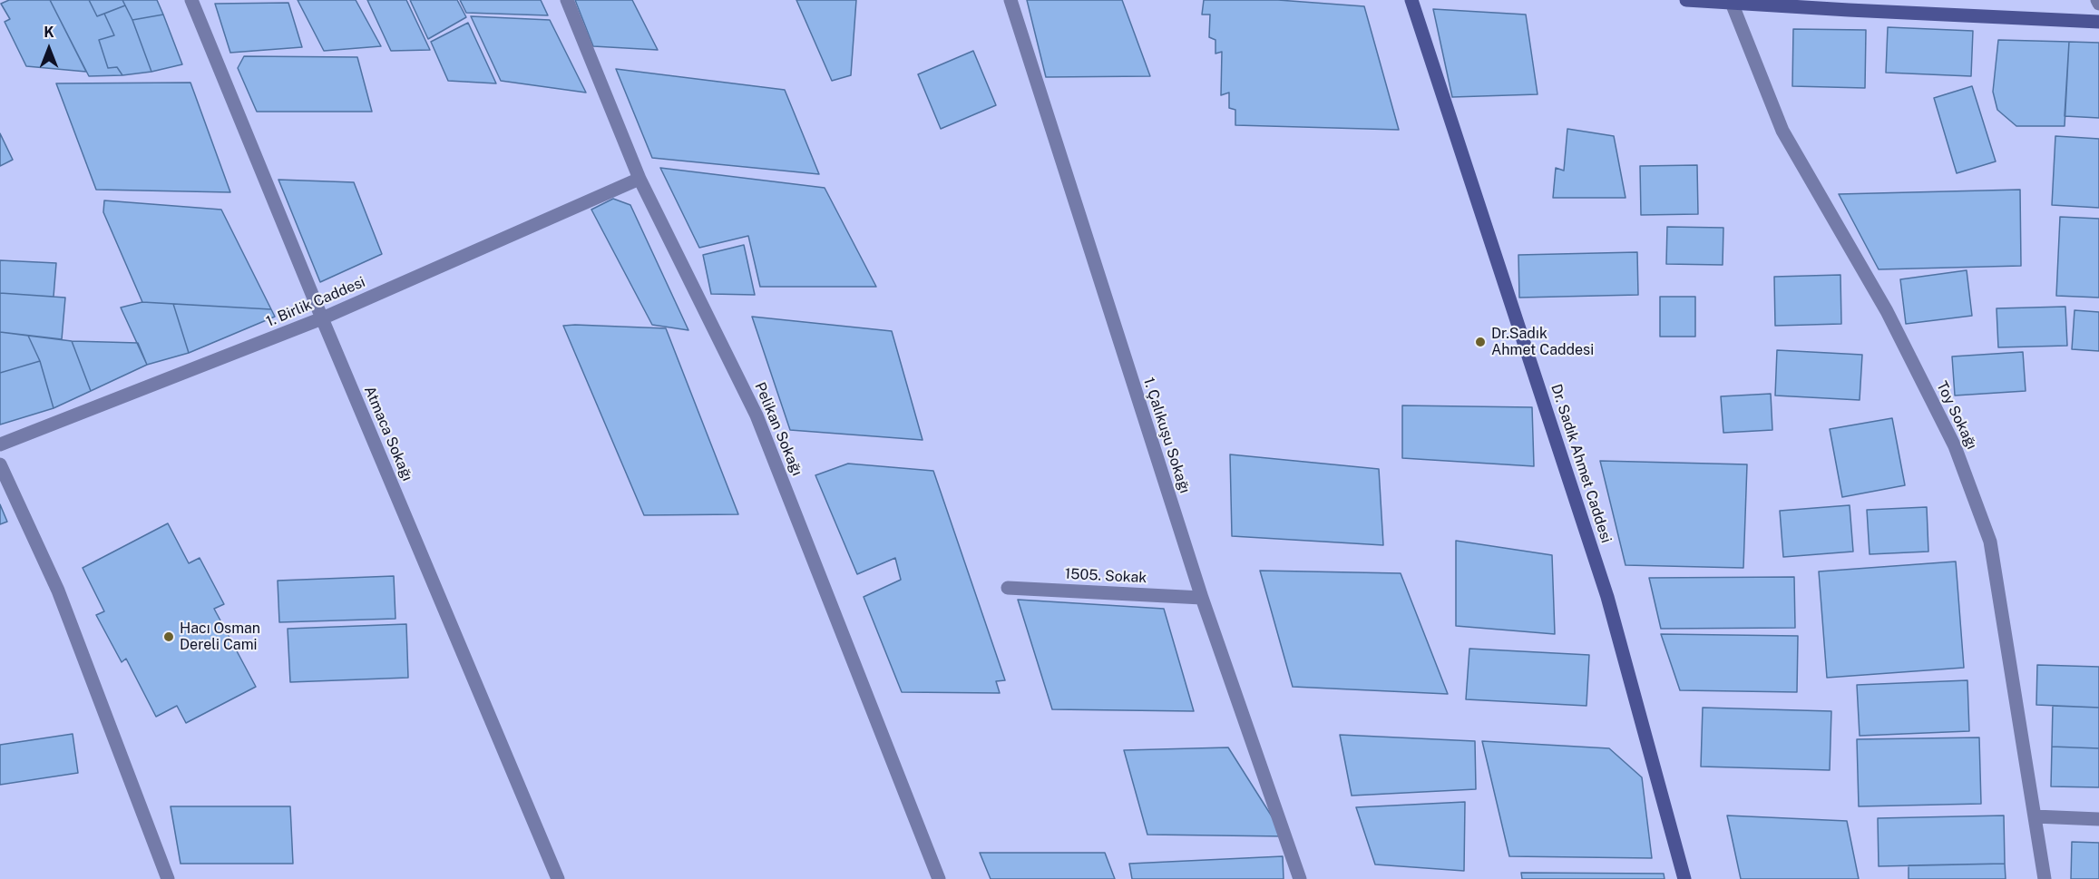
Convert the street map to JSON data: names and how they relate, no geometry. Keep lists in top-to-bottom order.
{
  "streets": {
    "street": [
      "1. Birlik Caddesi",
      "Toy Sokağı",
      "Pelikan Sokağı",
      "Atmaca Sokağı",
      "1. Çalıkuşu Sokağı",
      "Dr. Sadık Ahmet Caddesi",
      "1505. Sokak"
    ]
  },
  "crossings": [
    ["1. Birlik Caddesi", "Pelikan Sokağı"],
    ["1. Birlik Caddesi", "Atmaca Sokağı"],
    ["1. Çalıkuşu Sokağı", "1505. Sokak"]
  ],
  "places": ["Dr.Sadık Ahmet Caddesi", "Hacı Osman Dereli Cami"],
  "north": "top"
}
